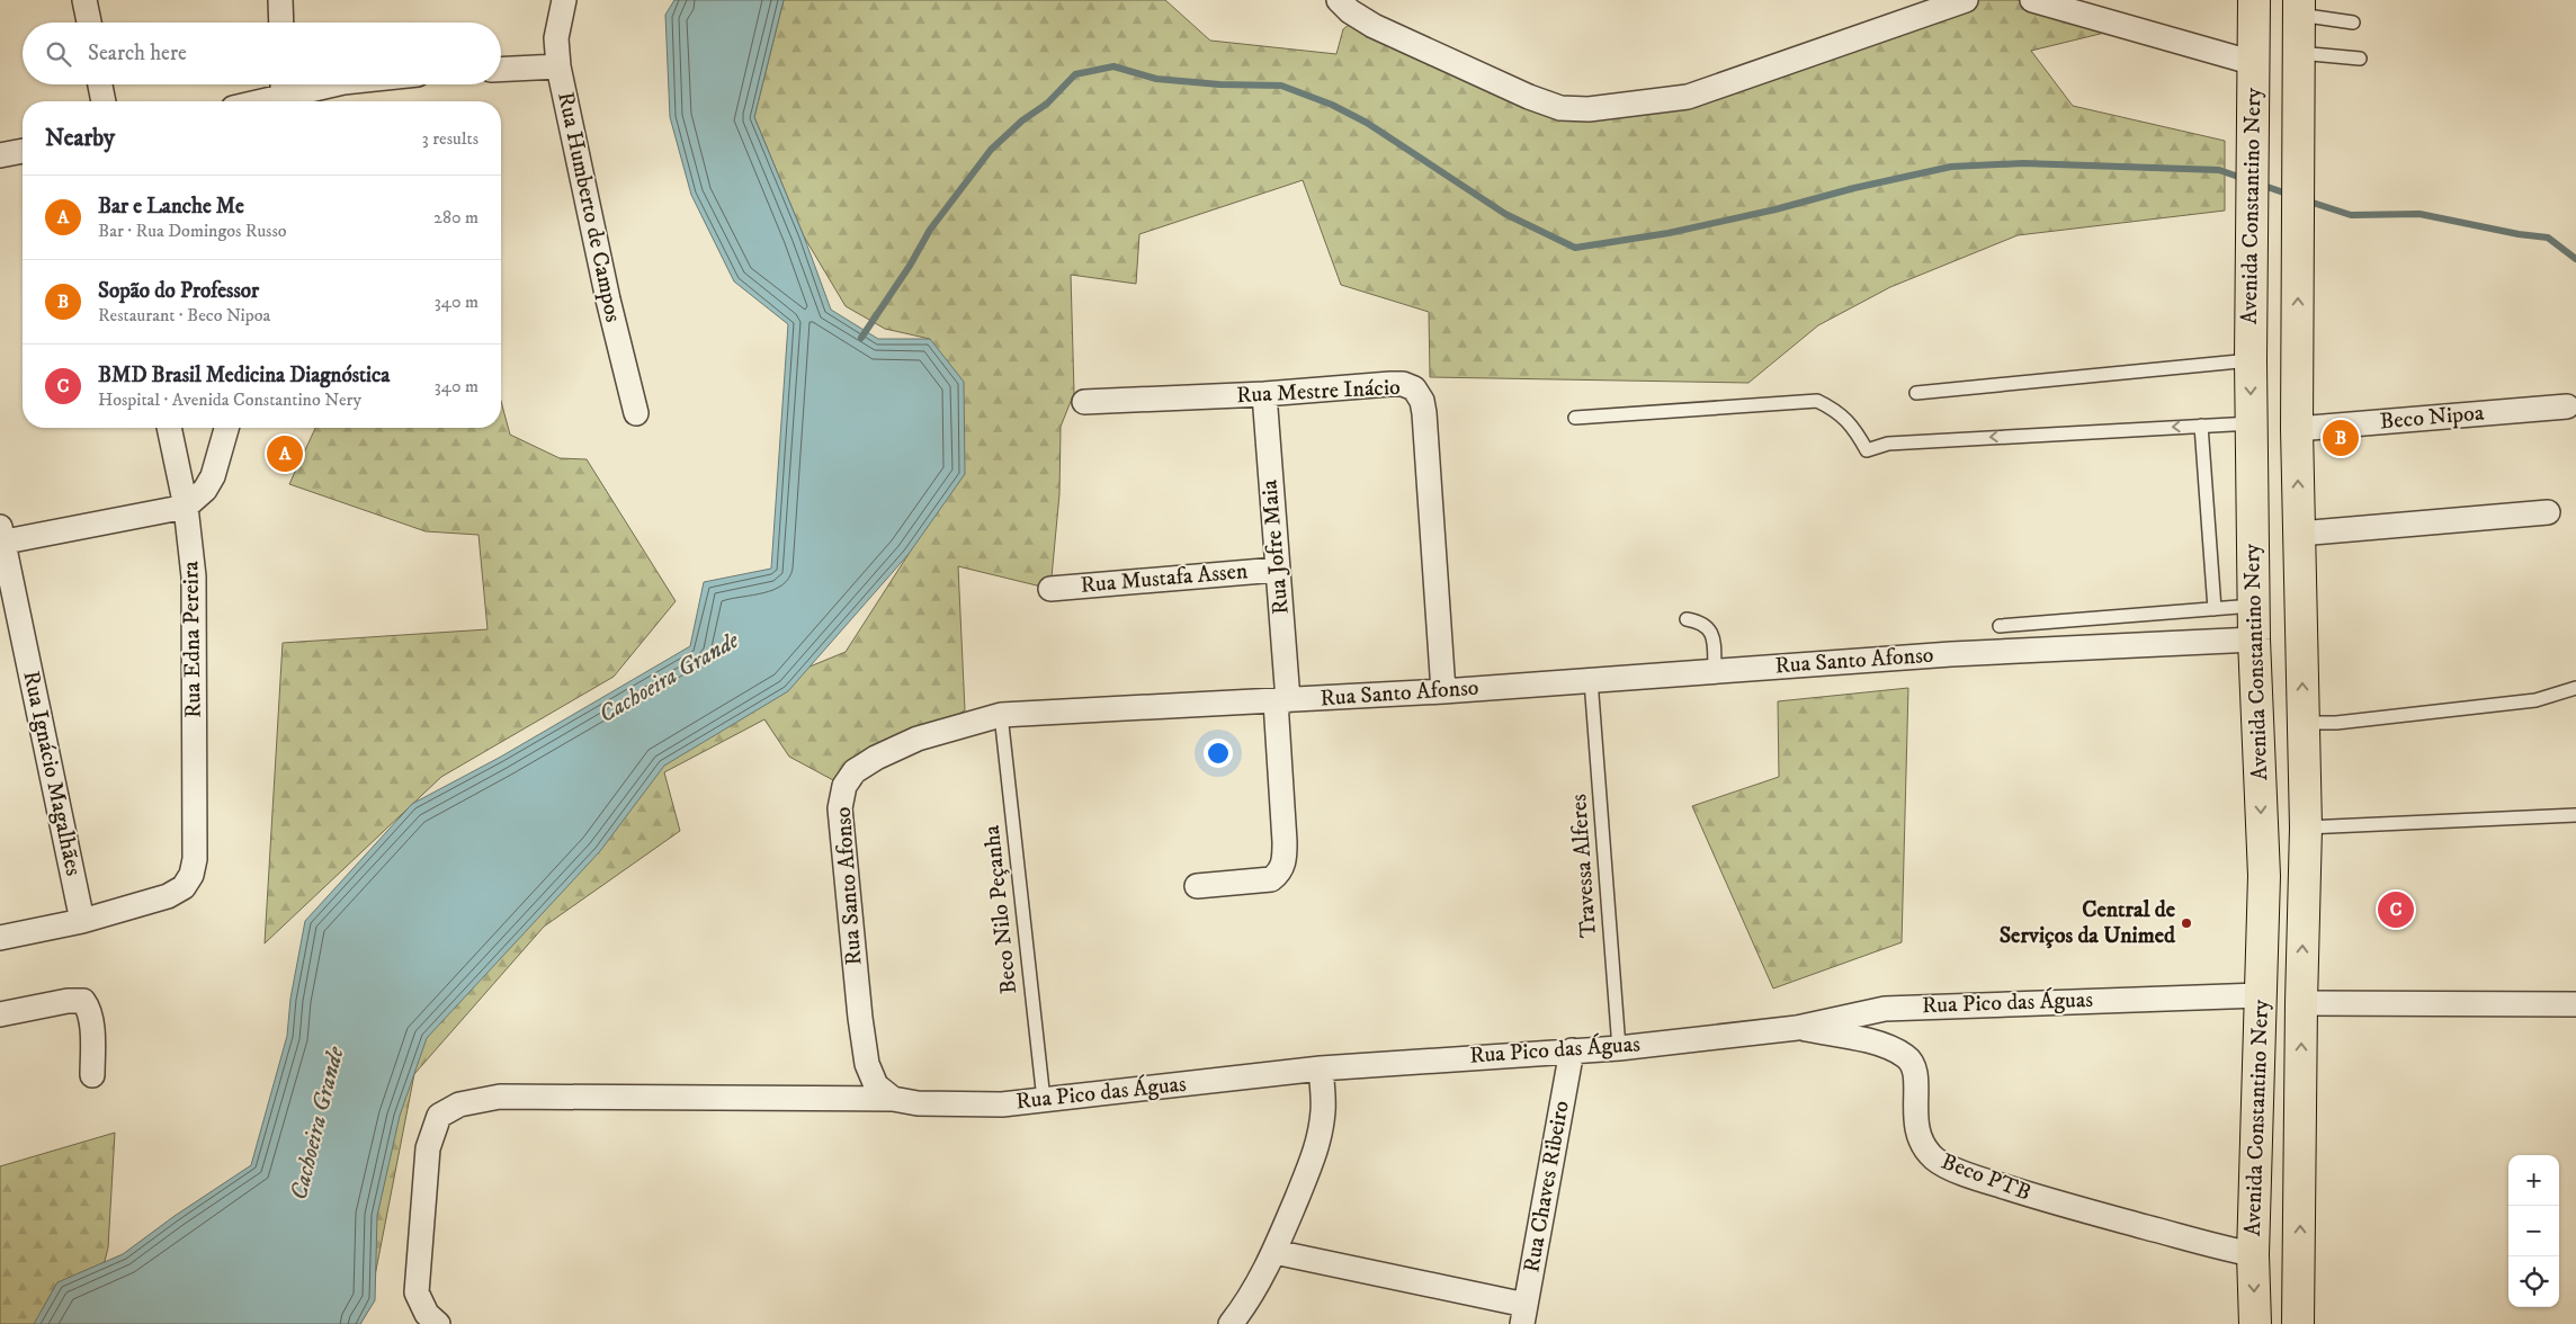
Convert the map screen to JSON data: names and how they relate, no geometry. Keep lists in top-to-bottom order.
{
  "streets": {
    "highway": ["Avenida Constantino Nery"],
    "street": [
      "Rua Humberto de Campos",
      "Rua Mestre Inácio",
      "Beco Nipoa",
      "Rua Jofre Maia",
      "Rua Mustafa Assen",
      "Rua Edna Pereira",
      "Rua Santo Afonso",
      "Rua Ignácio Magalhães",
      "Rua Pico das Águas",
      "Beco PTB",
      "Rua Chaves Ribeiro"
    ],
    "lane": ["Travessa Alferes", "Beco Nilo Peçanha"]
  },
  "crossings": [
    ["Avenida Constantino Nery", "Beco Nipoa"],
    ["Avenida Constantino Nery", "Rua Santo Afonso"],
    ["Avenida Constantino Nery", "Rua Pico das Águas"],
    ["Avenida Constantino Nery", "Beco PTB"],
    ["Rua Mestre Inácio", "Rua Jofre Maia"],
    ["Rua Mestre Inácio", "Rua Santo Afonso"],
    ["Rua Jofre Maia", "Rua Mustafa Assen"],
    ["Rua Jofre Maia", "Rua Santo Afonso"],
    ["Rua Edna Pereira", "Rua Ignácio Magalhães"],
    ["Rua Santo Afonso", "Travessa Alferes"],
    ["Rua Santo Afonso", "Beco Nilo Peçanha"],
    ["Rua Santo Afonso", "Rua Pico das Águas"],
    ["Travessa Alferes", "Rua Pico das Águas"],
    ["Beco Nilo Peçanha", "Rua Pico das Águas"],
    ["Rua Pico das Águas", "Beco PTB"],
    ["Rua Pico das Águas", "Rua Chaves Ribeiro"]
  ],
  "water": ["Cachoeira Grande"],
  "places": ["Central de Serviços da Unimed"],
  "page": {
    "search": "Search here",
    "heading": ["Nearby", "3 results"],
    "list": [
      {
        "mark": "A",
        "name": "Bar e Lanche Me",
        "note": "Bar · Rua Domingos Russo",
        "value": "280 m"
      },
      {
        "mark": "B",
        "name": "Sopão do Professor",
        "note": "Restaurant · Beco Nipoa",
        "value": "340 m"
      },
      {
        "mark": "C",
        "name": "BMD Brasil Medicina Diagnóstica",
        "note": "Hospital · Avenida Constantino Nery",
        "value": "340 m"
      }
    ],
    "pins": ["B", "A", "C"],
    "map_buttons": ["+", "−"]
  }
}
